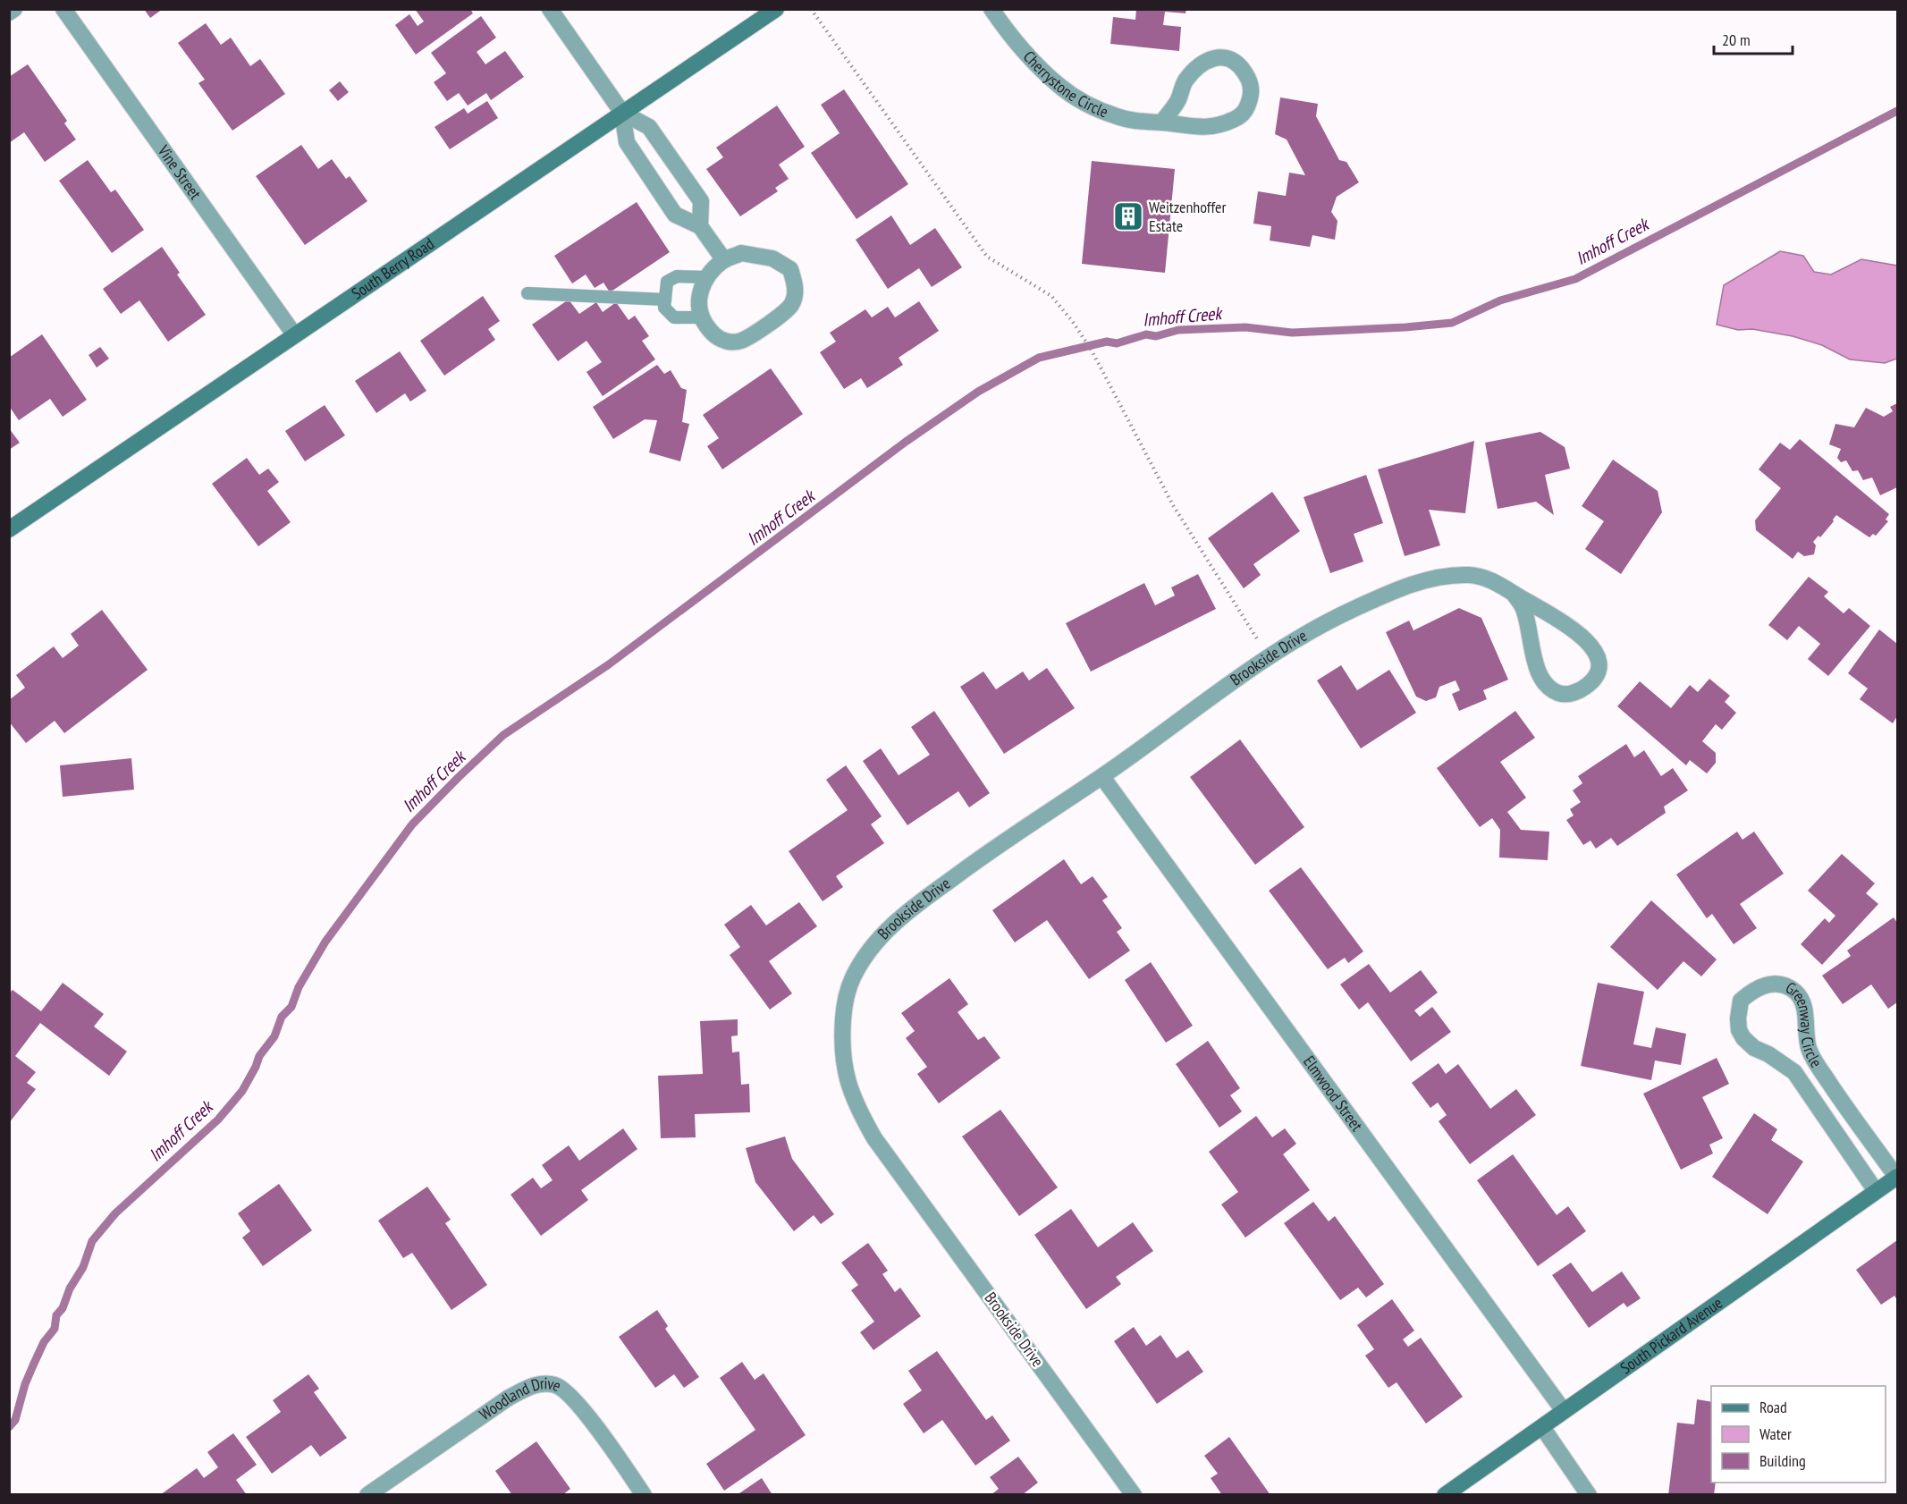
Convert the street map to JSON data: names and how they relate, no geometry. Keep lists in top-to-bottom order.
{
  "streets": {
    "street": [
      "Cherrystone Circle",
      "Vine Street",
      "South Berry Road",
      "Brookside Drive",
      "Greenway Circle",
      "Elmwood Street",
      "South Pickard Avenue",
      "Woodland Drive"
    ]
  },
  "crossings": [
    ["Vine Street", "South Berry Road"],
    ["Brookside Drive", "Elmwood Street"],
    ["Greenway Circle", "South Pickard Avenue"],
    ["Elmwood Street", "South Pickard Avenue"]
  ],
  "water": ["Imhoff Creek"],
  "places": {
    "building": ["Weitzenhoffer Estate"]
  },
  "legend": ["Road", "Water", "Building"],
  "scale_bar": "20 m"
}
